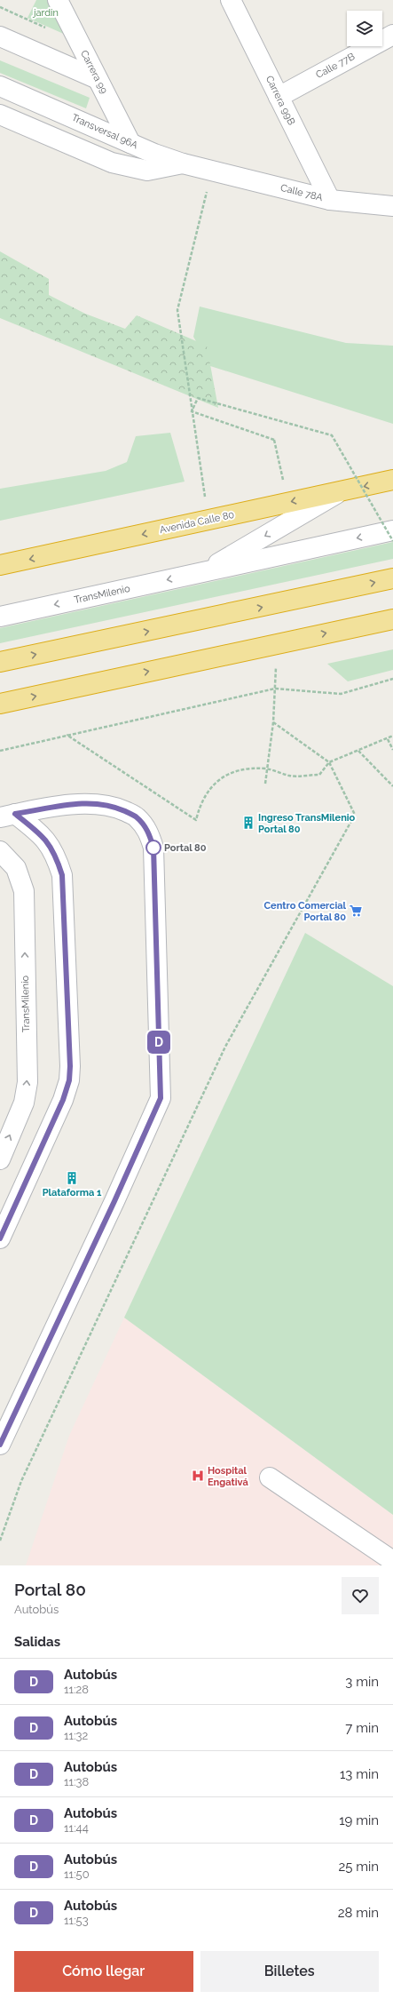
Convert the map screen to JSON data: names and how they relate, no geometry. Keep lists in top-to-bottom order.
{
  "streets": {
    "highway": ["Avenida Calle 80"],
    "street": [
      "Calle 77B",
      "Carrera 99",
      "Carrera 99B",
      "Transversal 96A",
      "Calle 78A",
      "TransMilenio"
    ]
  },
  "crossings": [
    ["Calle 77B", "Carrera 99B"],
    ["Carrera 99", "Transversal 96A"],
    ["Carrera 99B", "Calle 78A"],
    ["Transversal 96A", "Calle 78A"],
    ["Avenida Calle 80", "TransMilenio"]
  ],
  "parks": ["jardin"],
  "places": {
    "building": ["Ingreso TransMilenio Portal 80", "Plataforma 1"],
    "other": ["Portal 80"],
    "supermarket": ["Centro Comercial Portal 80"],
    "hospital": ["Hospital Engativá"]
  },
  "lines": ["bus line D"],
  "page": {
    "on_map": "D",
    "heading": [
      ["Portal 80", "Autobús"],
      "Salidas"
    ],
    "list": [
      {
        "mark": "D",
        "name": "Autobús",
        "note": "11:28",
        "value": "3 min"
      },
      {
        "mark": "D",
        "name": "Autobús",
        "note": "11:32",
        "value": "7 min"
      },
      {
        "mark": "D",
        "name": "Autobús",
        "note": "11:38",
        "value": "13 min"
      },
      {
        "mark": "D",
        "name": "Autobús",
        "note": "11:44",
        "value": "19 min"
      },
      {
        "mark": "D",
        "name": "Autobús",
        "note": "11:50",
        "value": "25 min"
      },
      {
        "mark": "D",
        "name": "Autobús",
        "note": "11:53",
        "value": "28 min"
      }
    ],
    "buttons": ["Cómo llegar", "Billetes"]
  }
}
